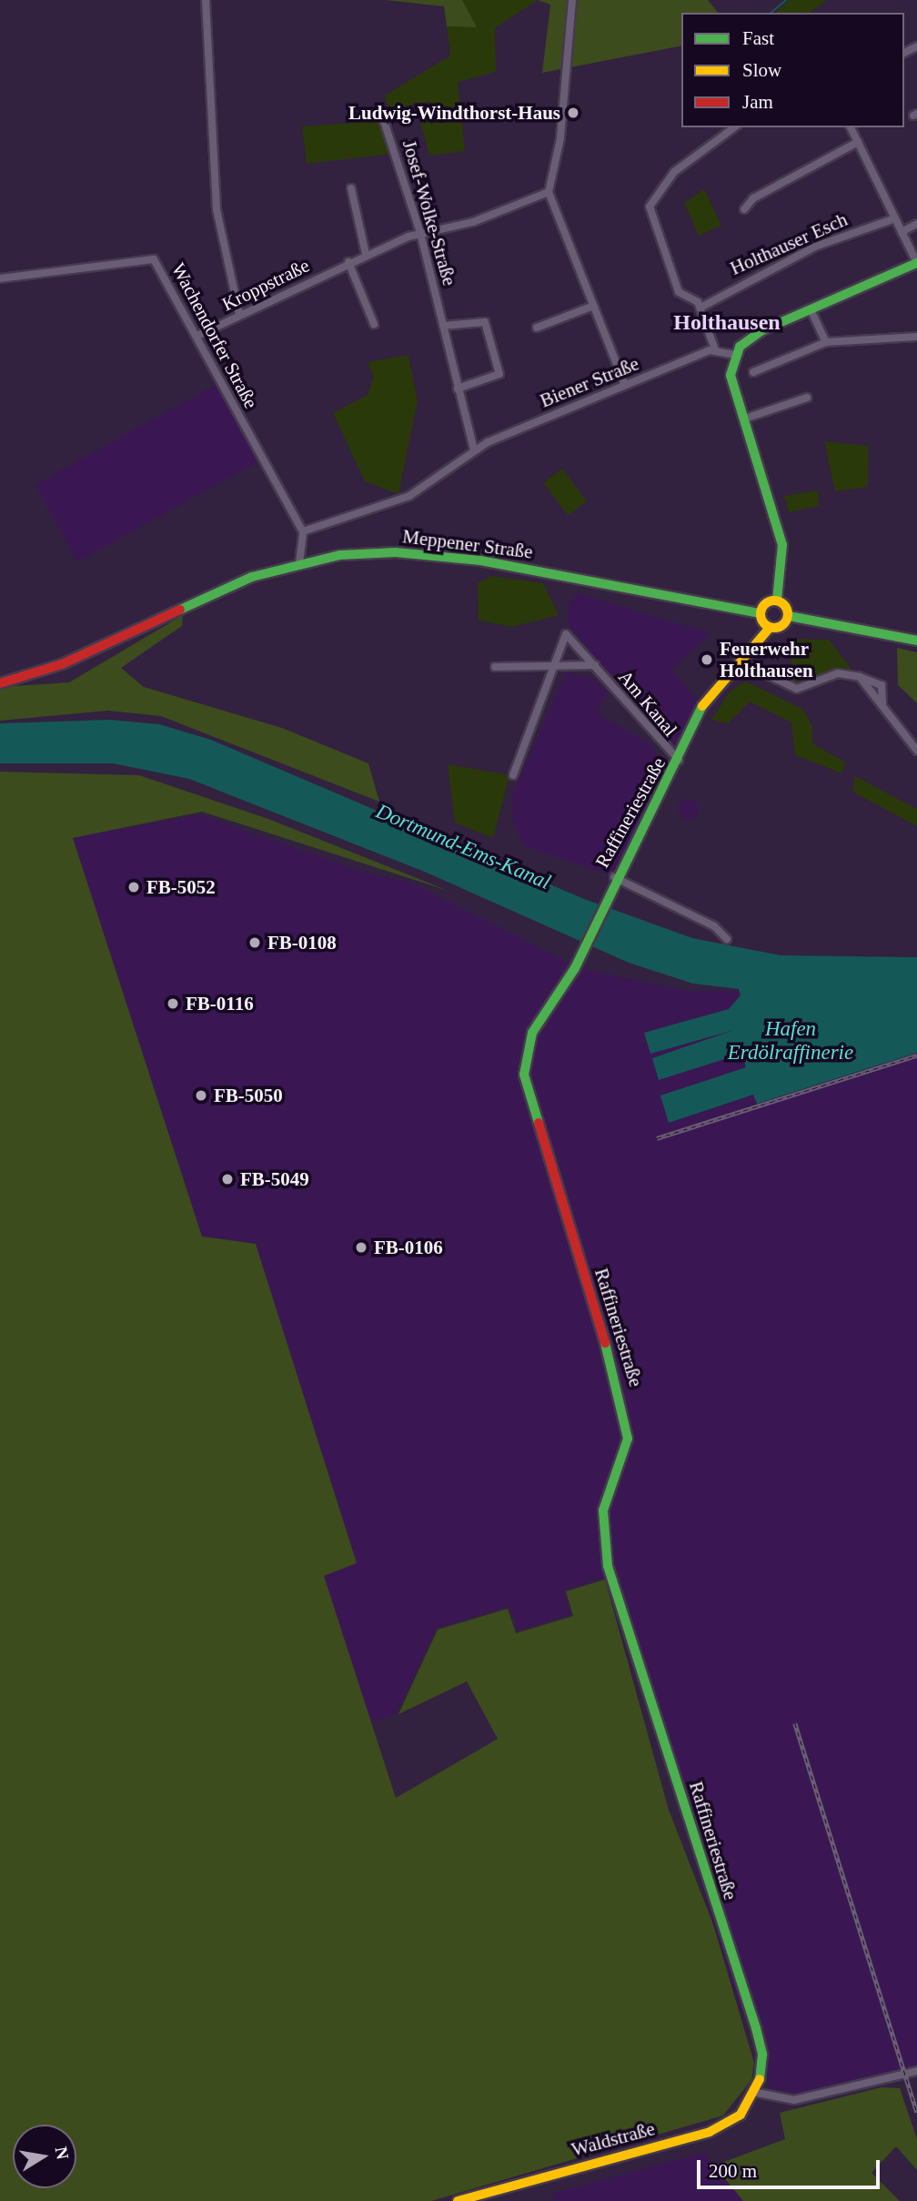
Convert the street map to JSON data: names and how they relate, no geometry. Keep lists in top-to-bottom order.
{
  "streets": {
    "street": [
      "Josef-Wolke-Straße",
      "Holthauser Esch",
      "Kroppstraße",
      "Wachendorfer Straße",
      "Biener Straße",
      "Meppener Straße",
      "Am Kanal",
      "Raffineriestraße",
      "Waldstraße"
    ]
  },
  "crossings": [
    ["Josef-Wolke-Straße", "Kroppstraße"],
    ["Josef-Wolke-Straße", "Biener Straße"],
    ["Kroppstraße", "Wachendorfer Straße"],
    ["Wachendorfer Straße", "Biener Straße"],
    ["Meppener Straße", "Raffineriestraße"],
    ["Am Kanal", "Raffineriestraße"],
    ["Raffineriestraße", "Waldstraße"]
  ],
  "districts": ["Holthausen"],
  "water": ["Dortmund-Ems-Kanal", "Hafen Erdölraffinerie"],
  "places": [
    "Ludwig-Windthorst-Haus",
    "Feuerwehr Holthausen",
    "FB-5052",
    "FB-0108",
    "FB-0116",
    "FB-5050",
    "FB-5049",
    "FB-0106"
  ],
  "legend": ["Fast", "Slow", "Jam"],
  "scale_bar": "200 m",
  "north": "right"
}
